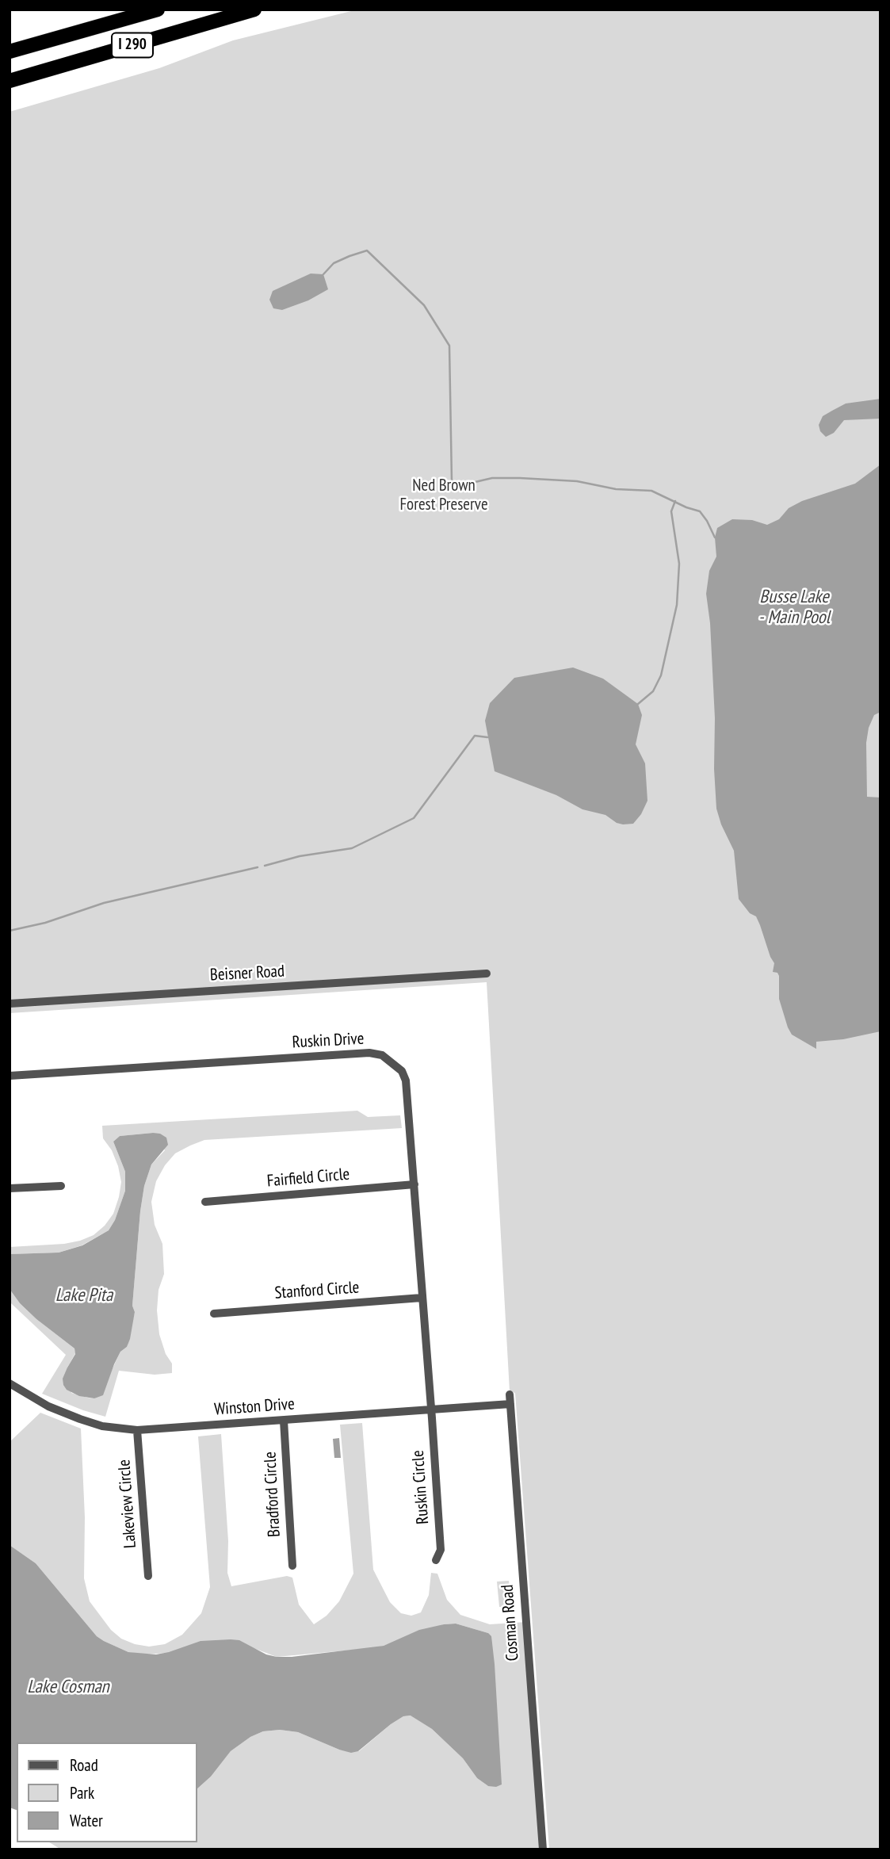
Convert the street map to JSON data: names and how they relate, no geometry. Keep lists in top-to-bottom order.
{
  "streets": {
    "highway": ["I 290"],
    "street": [
      "Beisner Road",
      "Ruskin Drive",
      "Fairfield Circle",
      "Stanford Circle",
      "Winston Drive",
      "Ruskin Circle",
      "Bradford Circle",
      "Lakeview Circle",
      "Cosman Road"
    ]
  },
  "crossings": [
    ["Ruskin Drive", "Fairfield Circle"],
    ["Ruskin Drive", "Stanford Circle"],
    ["Ruskin Drive", "Winston Drive"],
    ["Ruskin Drive", "Ruskin Circle"],
    ["Winston Drive", "Ruskin Circle"],
    ["Winston Drive", "Bradford Circle"],
    ["Winston Drive", "Lakeview Circle"],
    ["Winston Drive", "Cosman Road"]
  ],
  "water": ["Busse Lake - Main Pool", "Lake Pita", "Lake Cosman"],
  "parks": ["Ned Brown Forest Preserve"],
  "legend": ["Road", "Park", "Water"]
}
